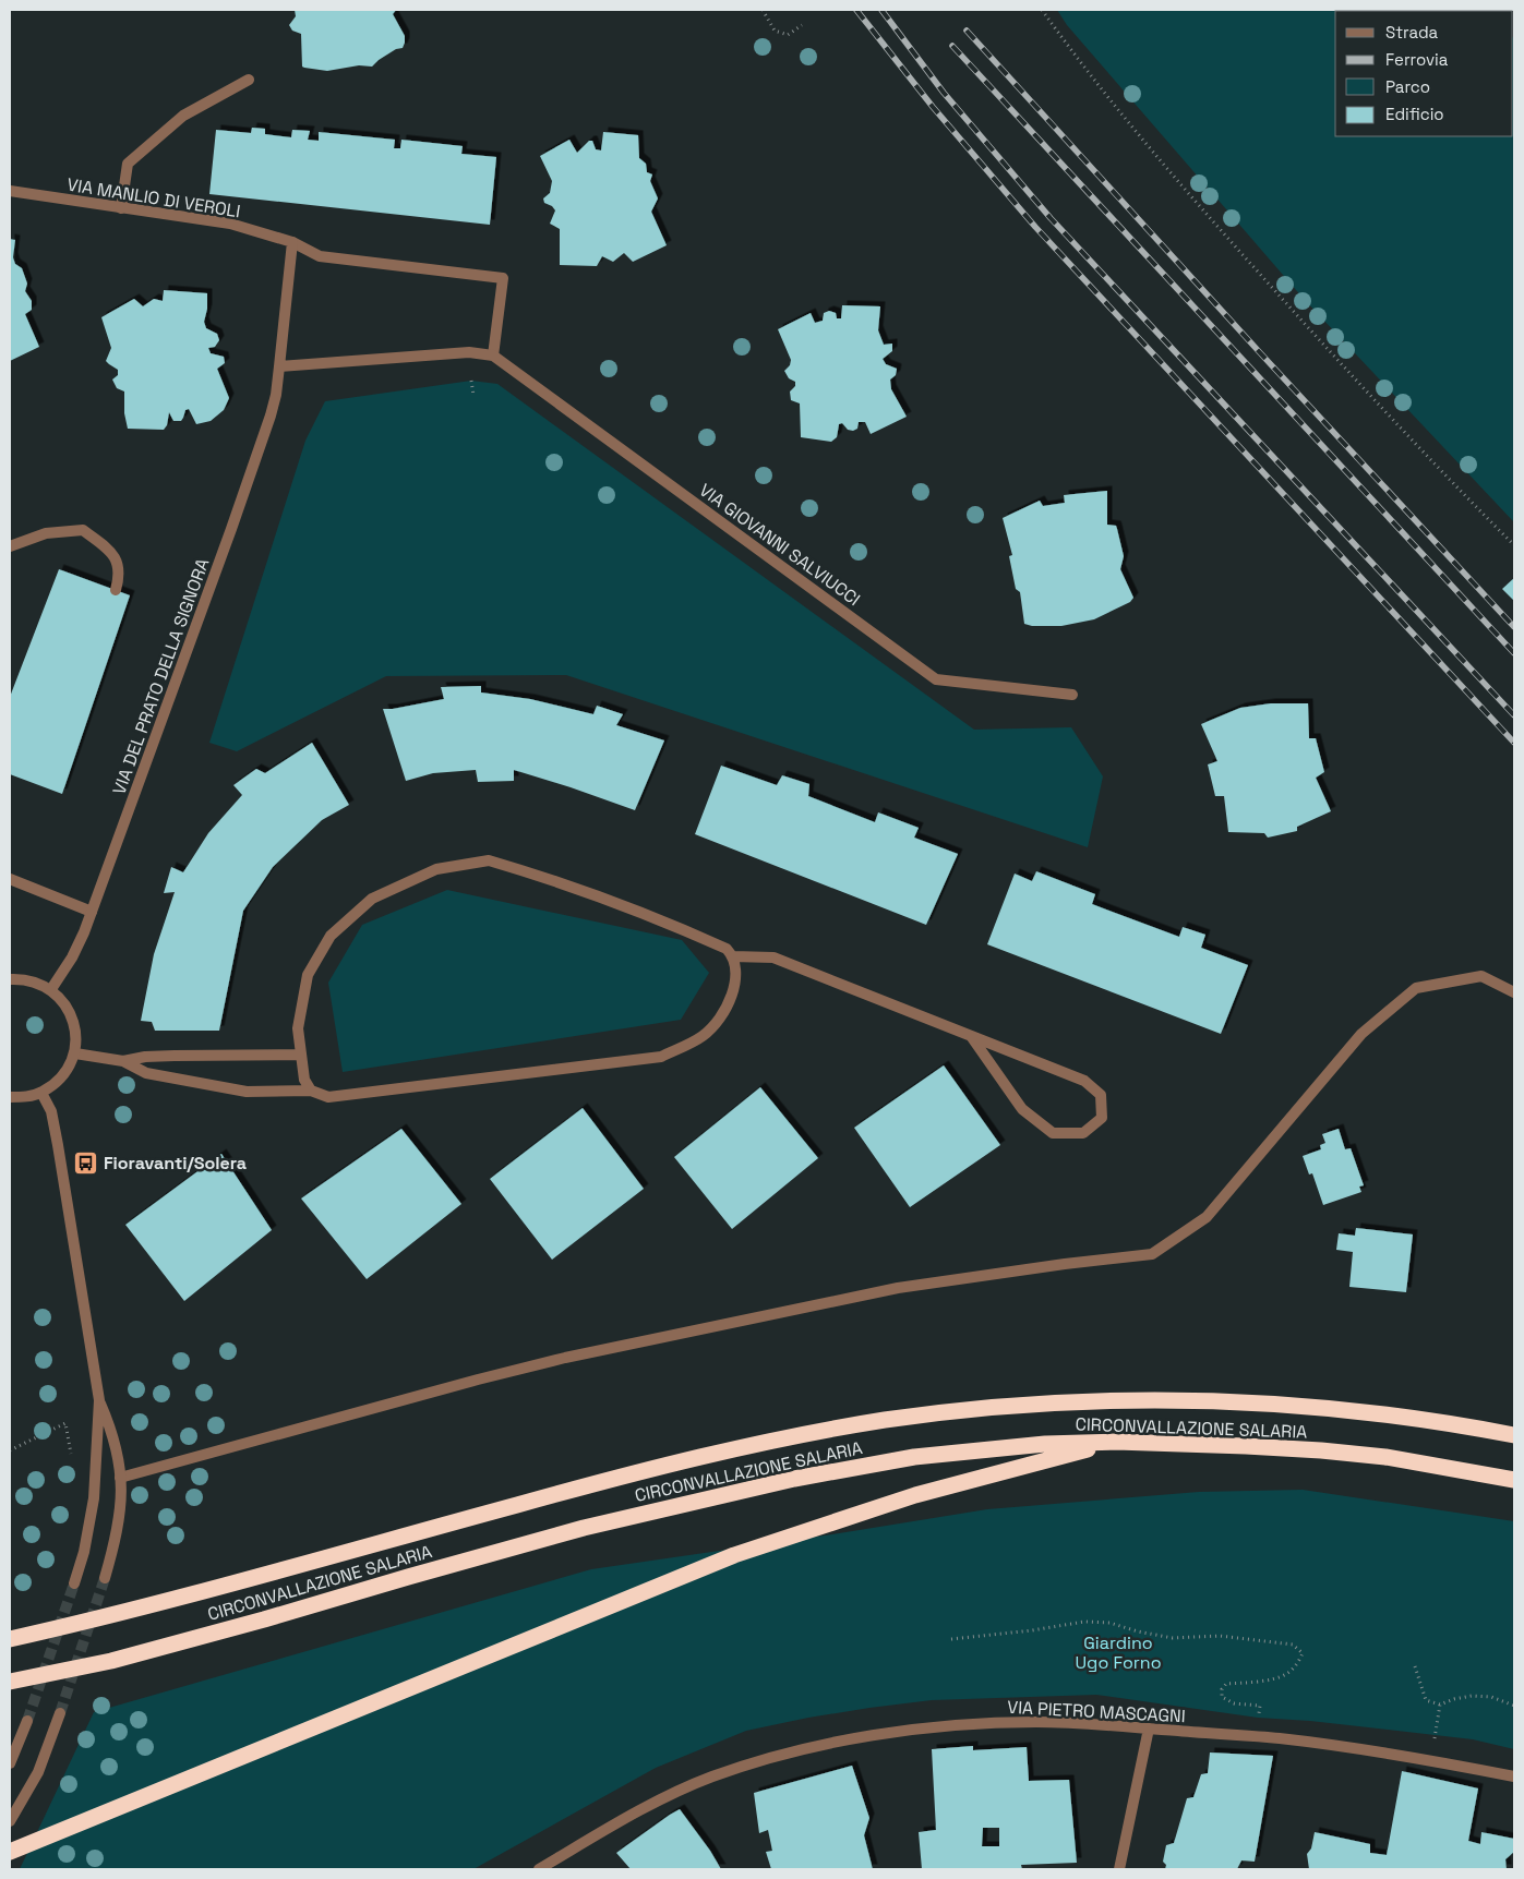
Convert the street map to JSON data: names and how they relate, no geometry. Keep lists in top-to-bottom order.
{
  "streets": {
    "highway": ["CIRCONVALLAZIONE SALARIA"],
    "street": [
      "VIA MANLIO DI VEROLI",
      "VIA GIOVANNI SALVIUCCI",
      "VIA DEL PRATO DELLA SIGNORA",
      "VIA PIETRO MASCAGNI"
    ]
  },
  "crossings": [
    ["VIA MANLIO DI VEROLI", "VIA GIOVANNI SALVIUCCI"],
    ["VIA MANLIO DI VEROLI", "VIA DEL PRATO DELLA SIGNORA"]
  ],
  "parks": ["Giardino Ugo Forno"],
  "places": {
    "bus stop": ["Fioravanti/Solera"]
  },
  "legend": [
    "Strada",
    "Ferrovia",
    "Parco",
    "Edificio"
  ]
}
